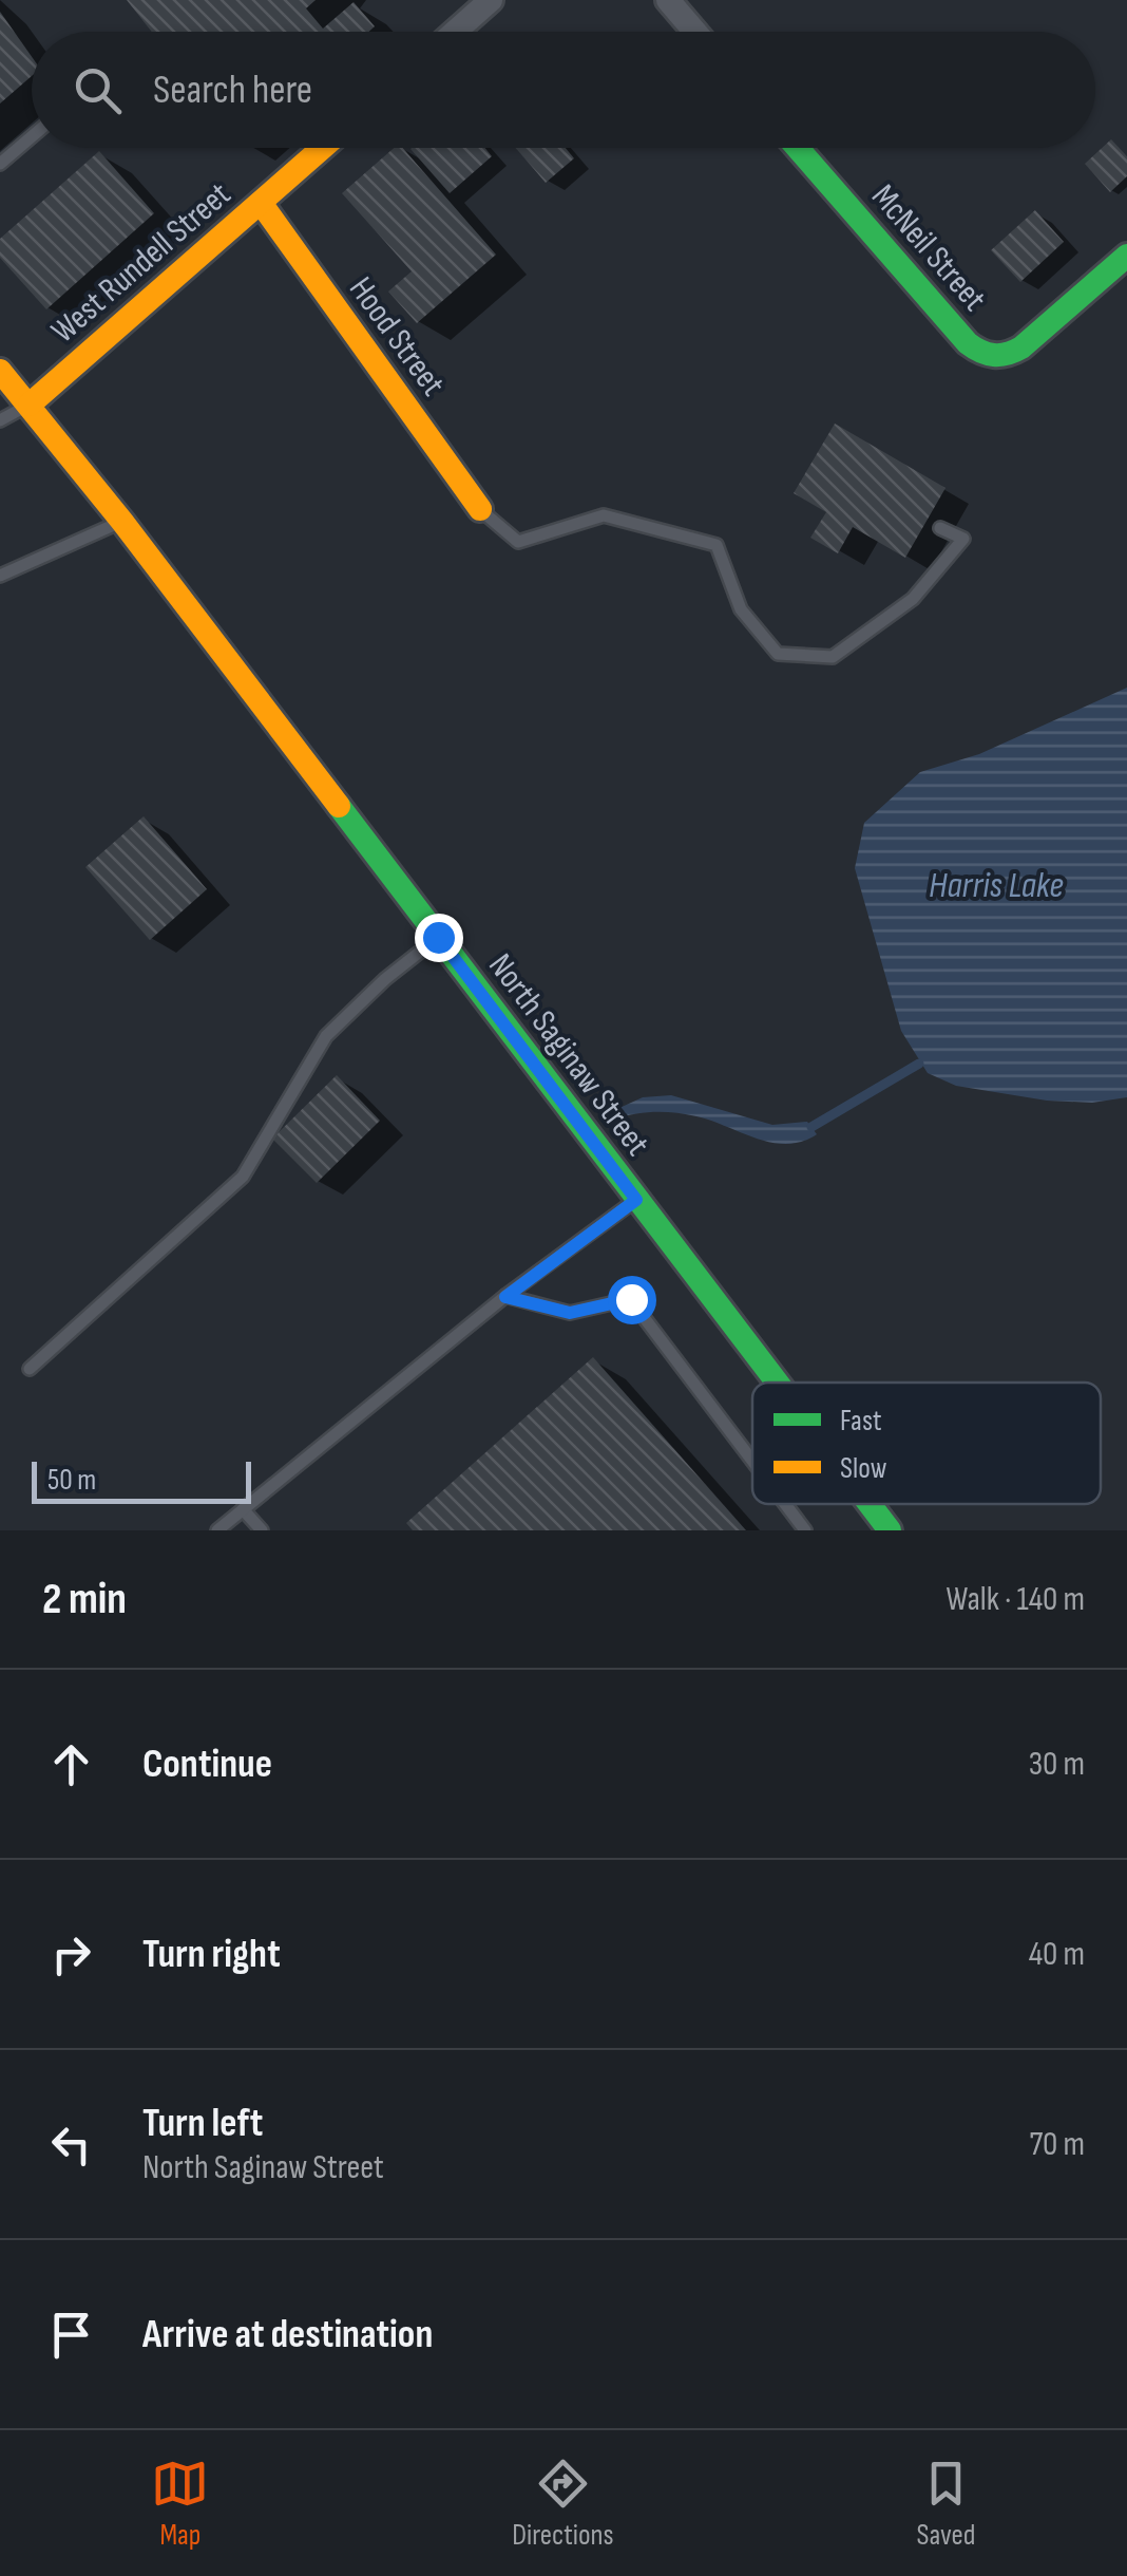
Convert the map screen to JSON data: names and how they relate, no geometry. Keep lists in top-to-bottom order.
{
  "streets": {
    "street": [
      "McNeil Street",
      "West Rundell Street",
      "Hood Street",
      "North Saginaw Street"
    ]
  },
  "crossings": [
    ["West Rundell Street", "Hood Street"],
    ["West Rundell Street", "North Saginaw Street"]
  ],
  "water": ["Harris Lake"],
  "legend": ["Fast", "Slow"],
  "scale_bar": "50 m",
  "page": {
    "search": "Search here",
    "scale": "50 m",
    "heading": ["2 min", "Walk · 140 m"],
    "list": [
      ["Continue", "30 m"],
      ["Turn right", "40 m"],
      ["Turn left", "North Saginaw Street", "70 m"],
      "Arrive at destination"
    ],
    "nav": ["Map", "Directions", "Saved"]
  }
}
